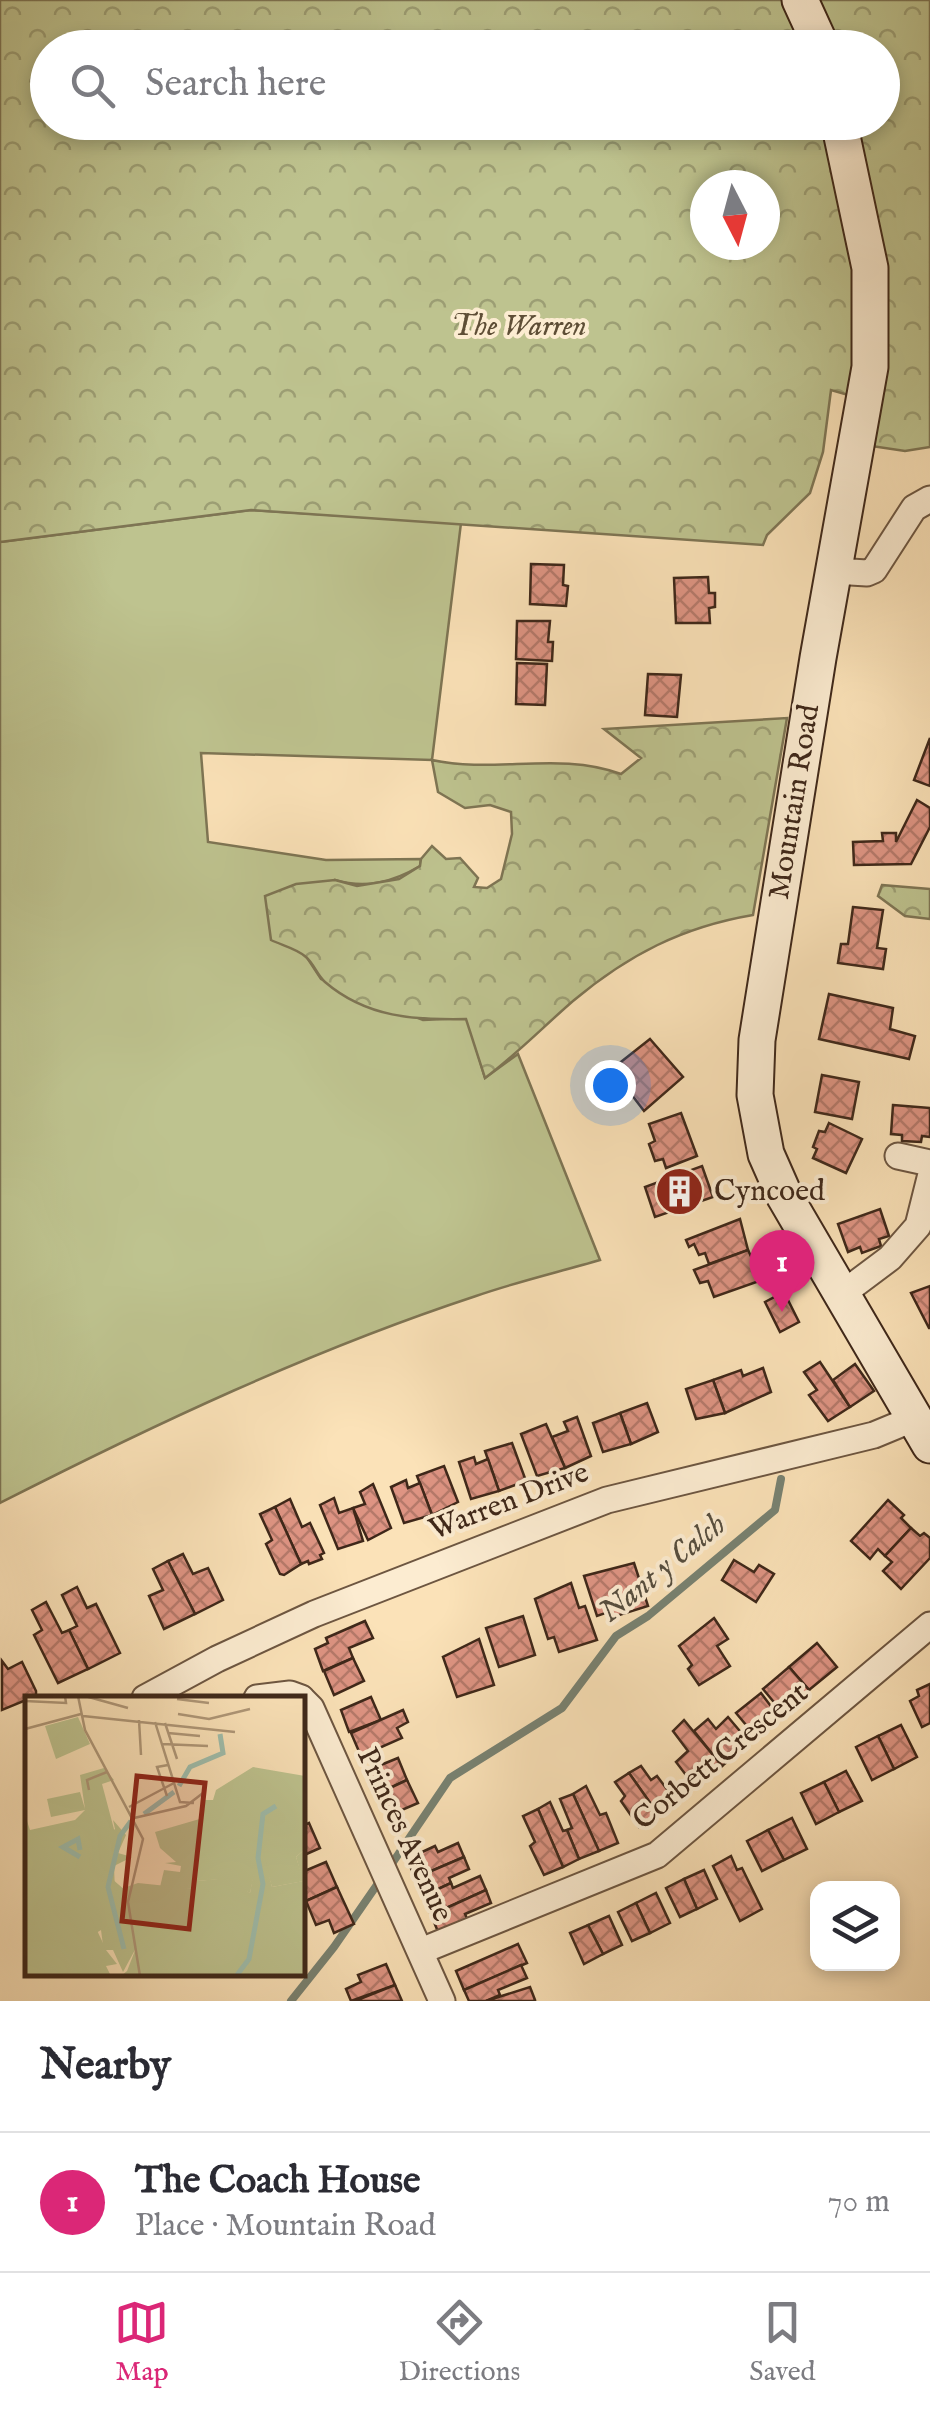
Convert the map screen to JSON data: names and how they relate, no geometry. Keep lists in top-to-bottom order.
{
  "streets": {
    "main road": ["Mountain Road"],
    "street": ["Warren Drive", "Corbett Crescent", "Princes Avenue"]
  },
  "crossings": [
    ["Mountain Road", "Warren Drive"],
    ["Corbett Crescent", "Princes Avenue"]
  ],
  "water": ["Nant y Calch"],
  "parks": ["The Warren"],
  "places": {
    "building": ["Cyncoed"]
  },
  "north": "bottom",
  "page": {
    "search": "Search here",
    "pins": "1",
    "heading": "Nearby",
    "list": [
      {
        "mark": "1",
        "name": "The Coach House",
        "note": "Place · Mountain Road",
        "value": "70 m"
      }
    ],
    "nav": ["Map", "Directions", "Saved"]
  }
}
